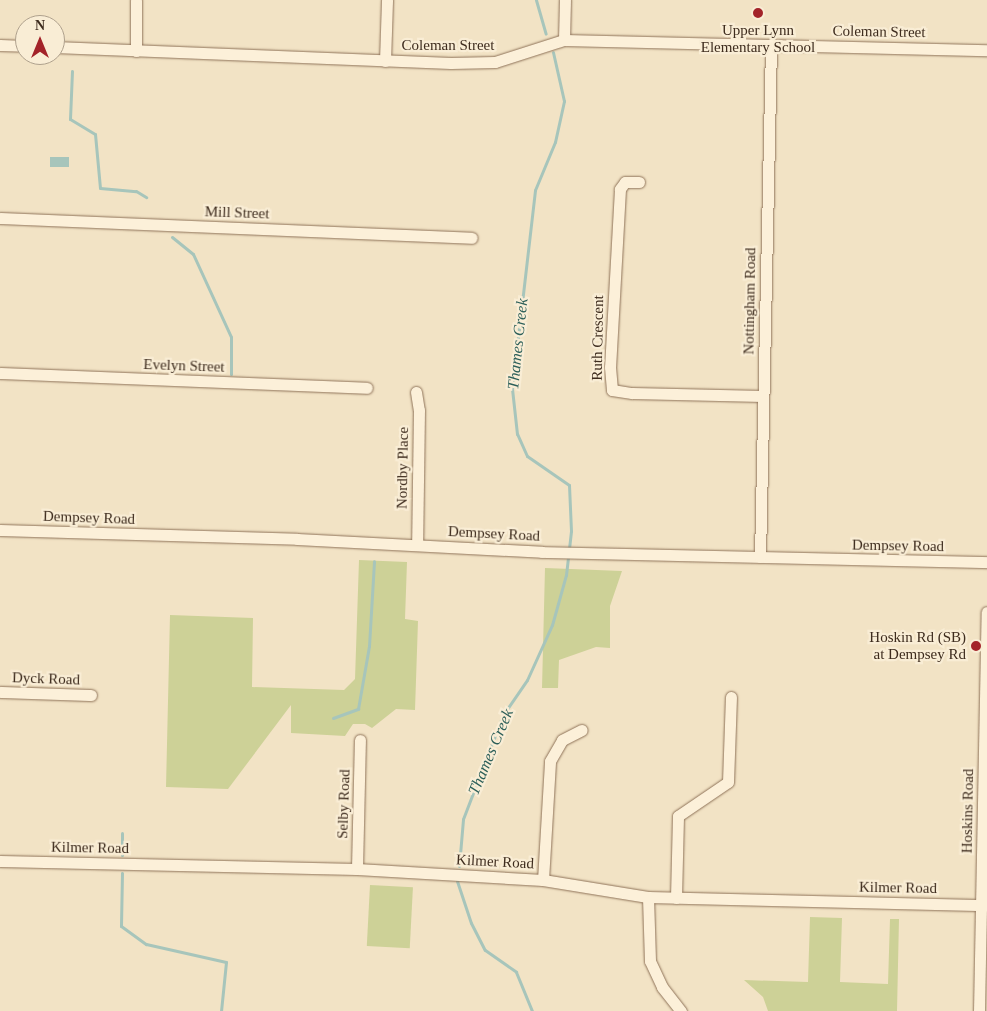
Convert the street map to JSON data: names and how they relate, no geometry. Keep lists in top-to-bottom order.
{
  "streets": {
    "street": [
      "Coleman Street",
      "Mill Street",
      "Nottingham Road",
      "Ruth Crescent",
      "Evelyn Street",
      "Nordby Place",
      "Dempsey Road",
      "Dyck Road",
      "Selby Road",
      "Hoskins Road",
      "Kilmer Road"
    ]
  },
  "crossings": [
    ["Coleman Street", "Nottingham Road"],
    ["Nottingham Road", "Ruth Crescent"],
    ["Nottingham Road", "Dempsey Road"],
    ["Nordby Place", "Dempsey Road"],
    ["Selby Road", "Kilmer Road"],
    ["Hoskins Road", "Kilmer Road"]
  ],
  "water": ["Thames Creek"],
  "places": ["Upper Lynn Elementary School", "Hoskin Rd (SB) at Dempsey Rd"],
  "north": "top"
}
